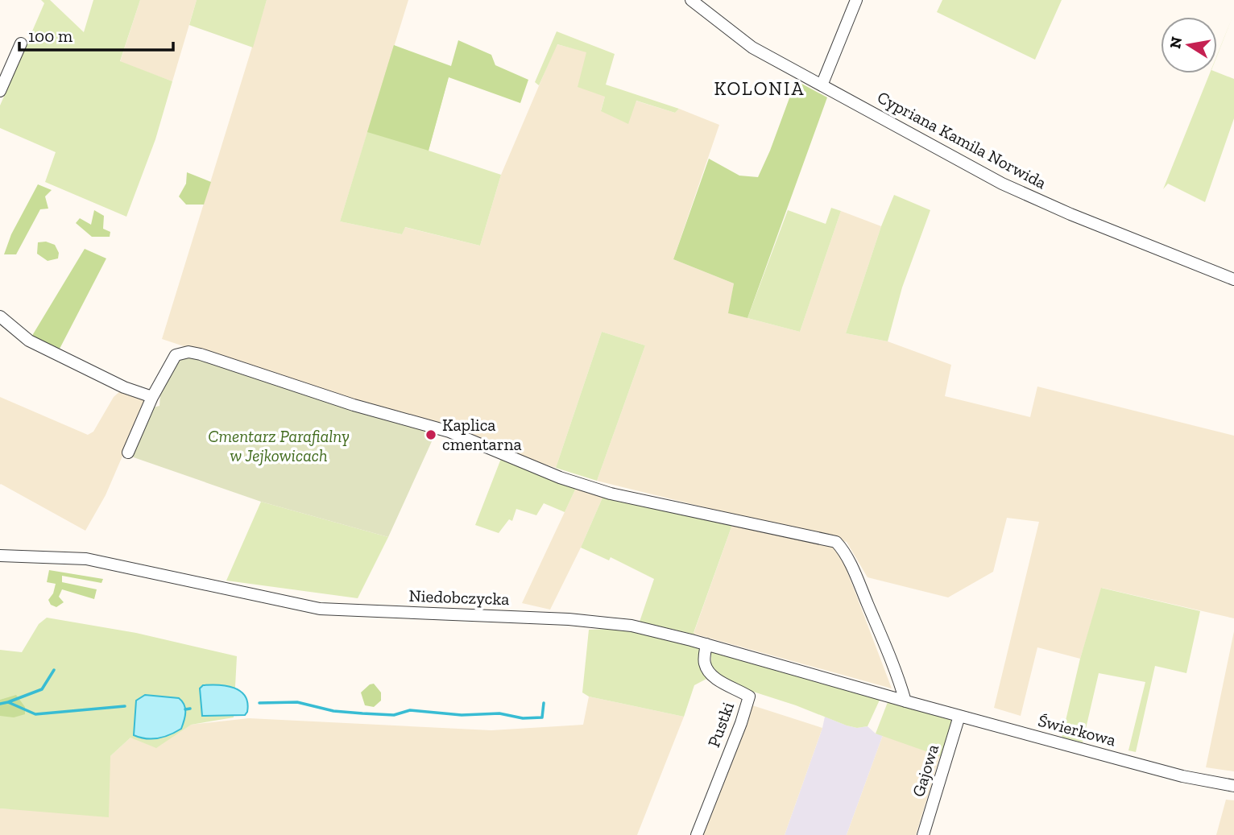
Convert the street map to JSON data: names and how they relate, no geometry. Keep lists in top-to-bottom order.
{
  "streets": {
    "street": [
      "Cypriana Kamila Norwida",
      "Niedobczycka",
      "Pustki",
      "Świerkowa",
      "Gajowa"
    ]
  },
  "crossings": [
    ["Niedobczycka", "Pustki"],
    ["Niedobczycka", "Świerkowa"],
    ["Świerkowa", "Gajowa"]
  ],
  "districts": ["KOLONIA"],
  "parks": ["Cmentarz Parafialny w Jejkowicach"],
  "places": ["Kaplica cmentarna"],
  "scale_bar": "100 m",
  "north": "left"
}
